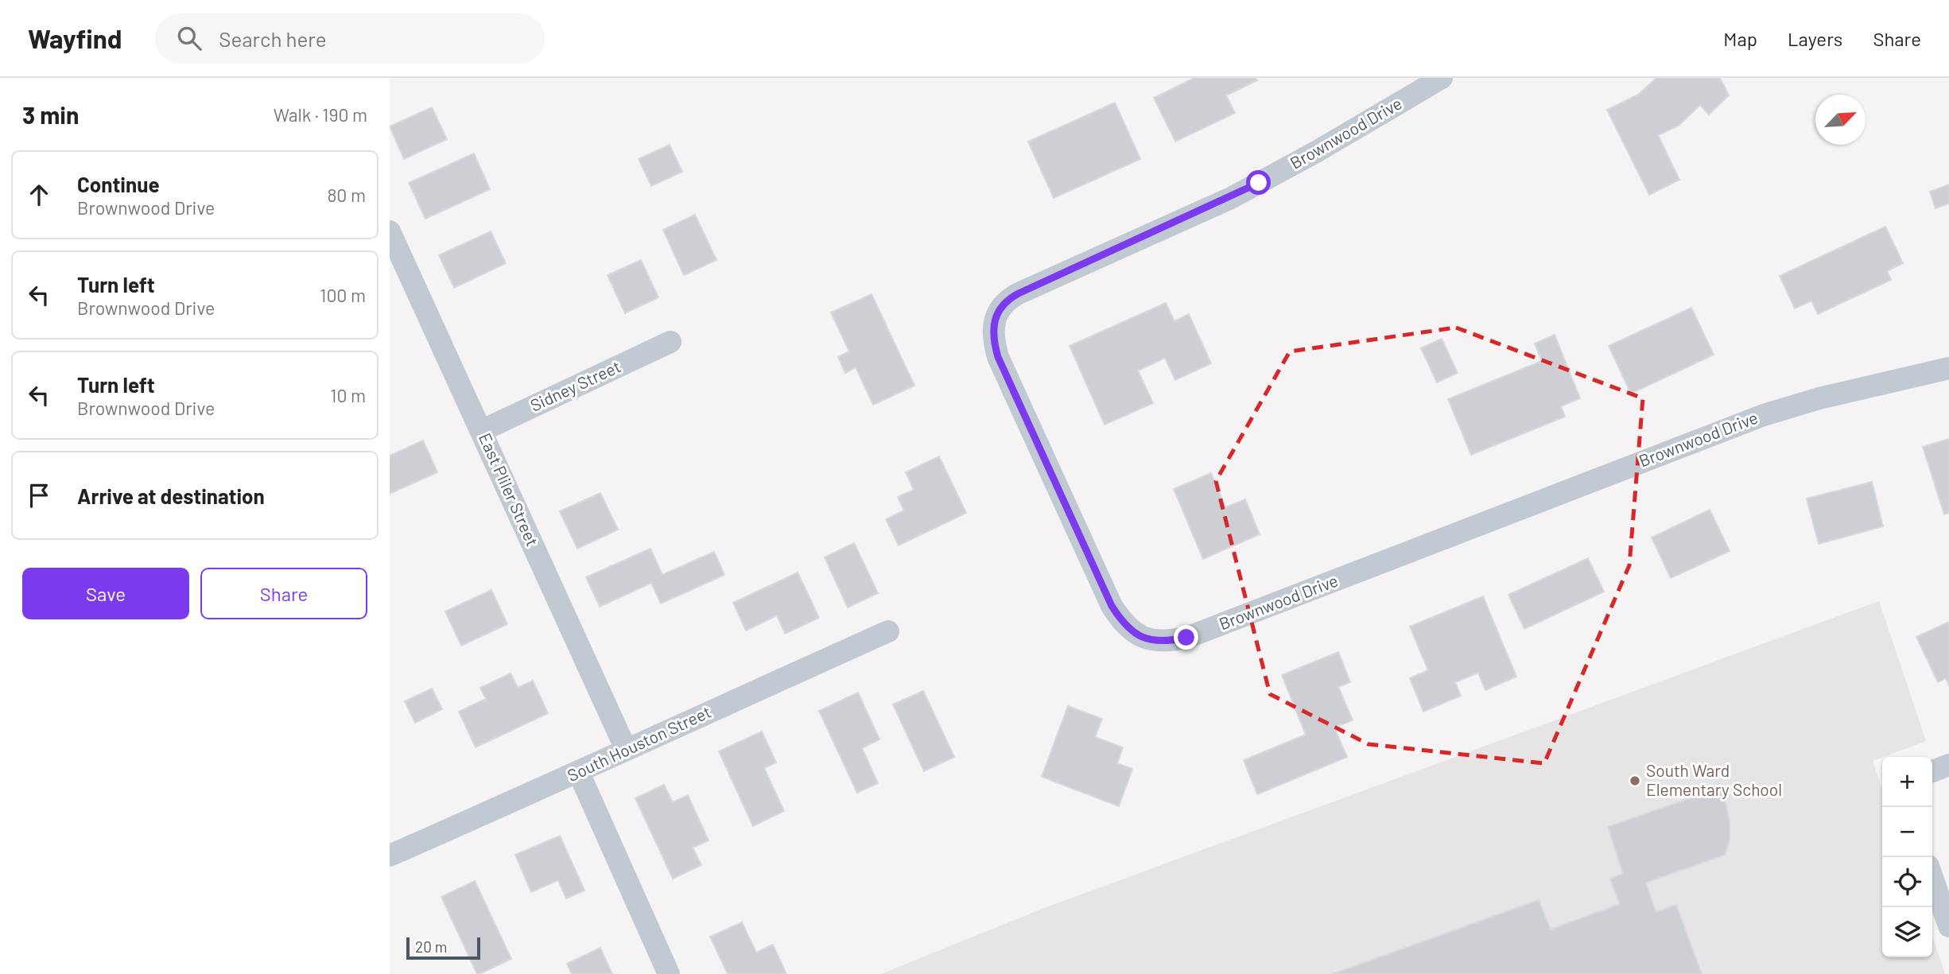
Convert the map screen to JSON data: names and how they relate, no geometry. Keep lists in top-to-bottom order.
{
  "streets": {
    "street": [
      "Brownwood Drive",
      "Sidney Street",
      "East Pliler Street",
      "South Houston Street"
    ]
  },
  "crossings": [
    ["Sidney Street", "East Pliler Street"],
    ["East Pliler Street", "South Houston Street"]
  ],
  "places": ["South Ward Elementary School"],
  "scale_bar": "20 m",
  "north": "top right",
  "page": {
    "header": "Wayfind",
    "search": "Search here",
    "nav": ["Map", "Layers", "Share"],
    "heading": ["3 min", "Walk · 190 m"],
    "list": [
      ["Continue", "Brownwood Drive", "80 m"],
      ["Turn left", "Brownwood Drive", "100 m"],
      ["Turn left", "Brownwood Drive", "10 m"],
      "Arrive at destination"
    ],
    "buttons": ["Save", "Share"],
    "map_buttons": ["+", "−"],
    "scale": "20 m"
  }
}
